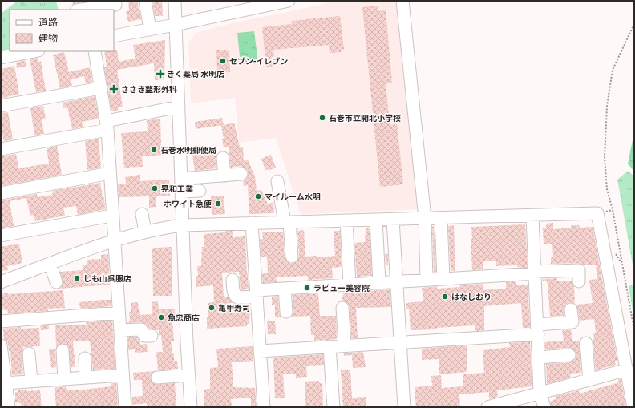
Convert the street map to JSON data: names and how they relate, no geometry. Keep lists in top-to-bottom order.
{
  "places": {
    "other": [
      "セブン-イレブン",
      "石巻市立開北小学校",
      "石巻水明郵便局",
      "晃和工業",
      "マイルーム水明",
      "ホワイト急便",
      "しも山呉服店",
      "ラビュー美容院",
      "はなしおり",
      "亀甲寿司",
      "魚忠商店"
    ],
    "health": ["きく薬局 水明店", "ささき整形外科"]
  },
  "legend": ["道路", "建物"]
}
